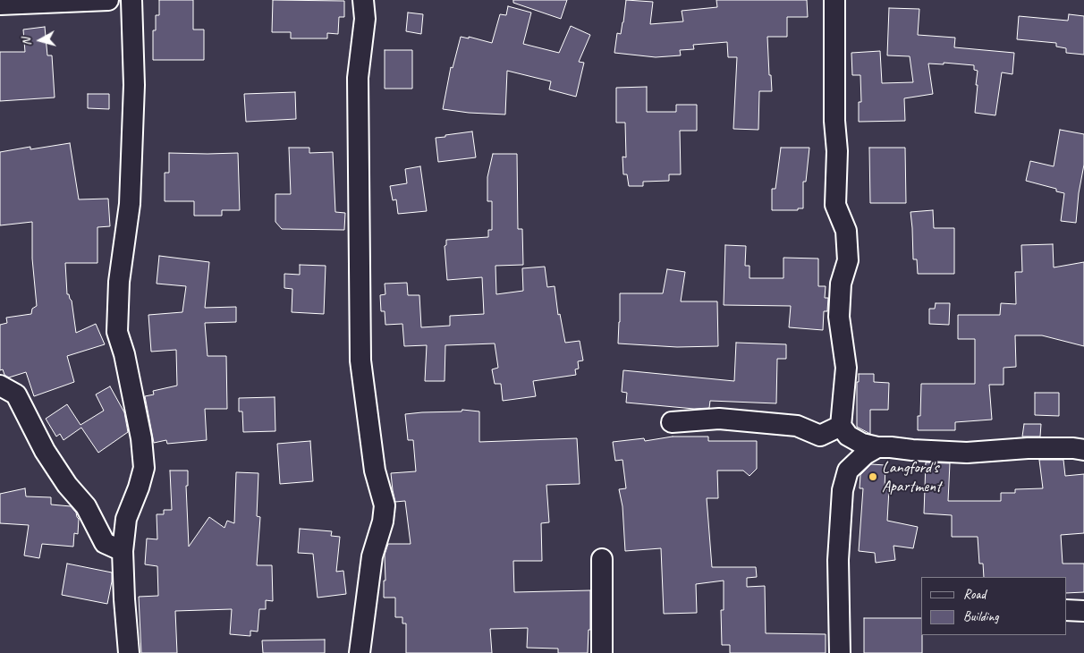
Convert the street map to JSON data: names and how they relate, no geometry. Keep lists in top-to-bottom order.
{
  "places": ["Langford's Apartment"],
  "legend": ["Road", "Building"],
  "north": "left"
}
